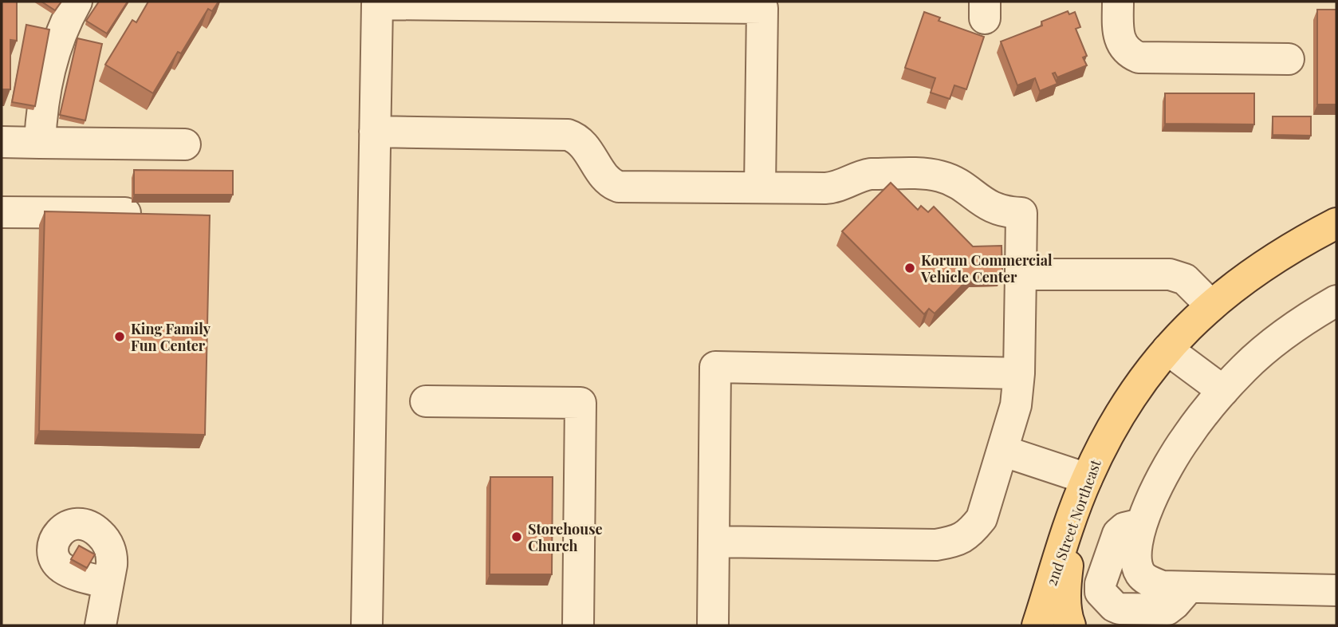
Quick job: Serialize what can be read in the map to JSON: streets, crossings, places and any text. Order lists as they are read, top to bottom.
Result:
{
  "streets": {
    "main road": ["2nd Street Northeast"]
  },
  "places": ["Korum Commercial Vehicle Center", "King Family Fun Center", "Storehouse Church"]
}
